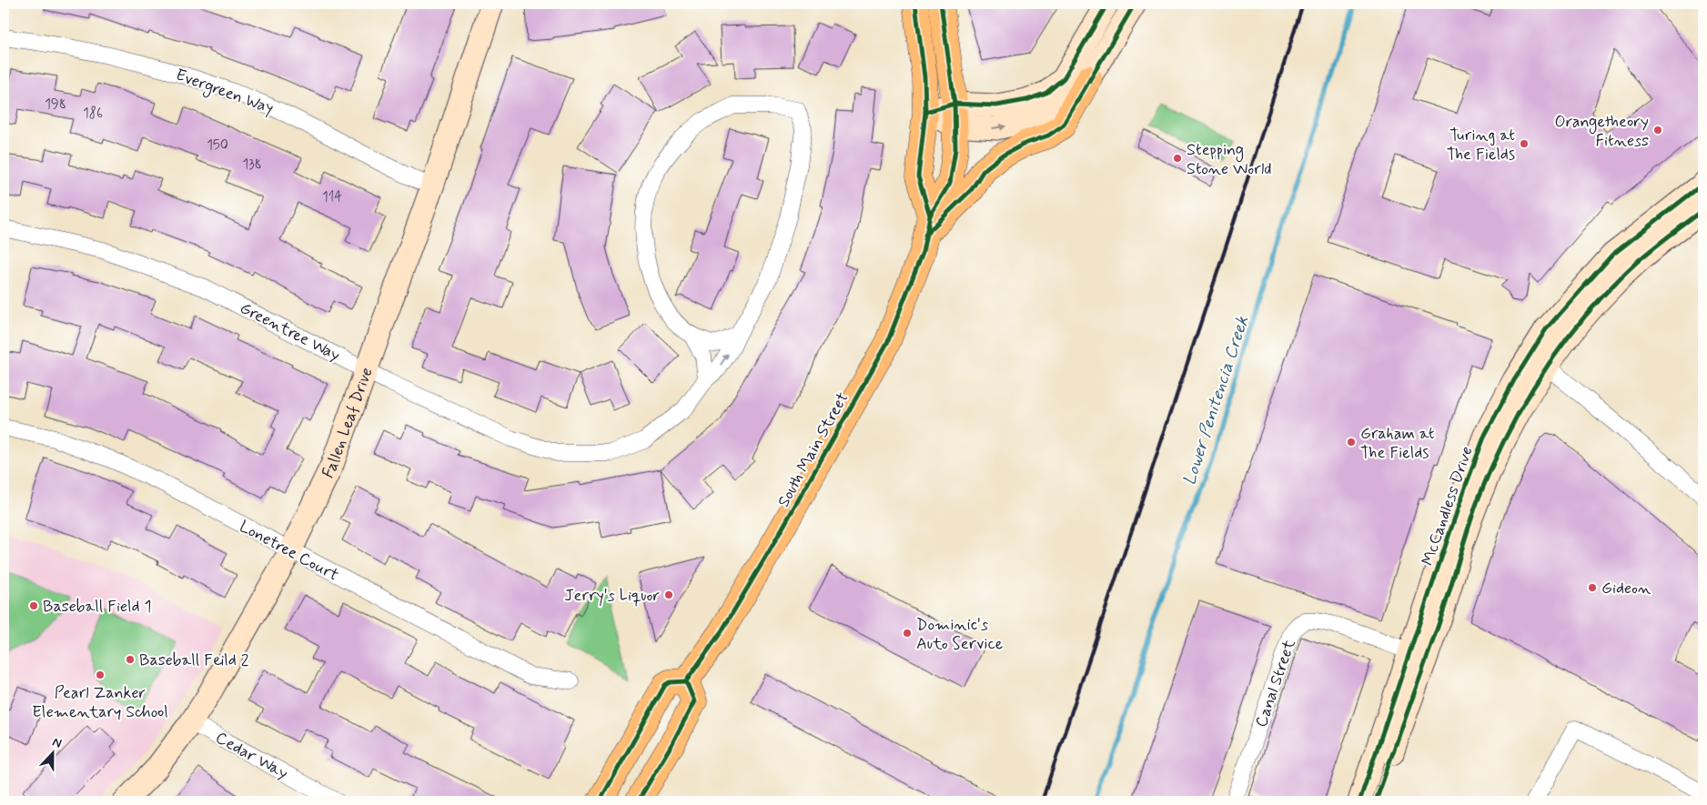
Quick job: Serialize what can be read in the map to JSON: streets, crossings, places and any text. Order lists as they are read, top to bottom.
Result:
{
  "streets": {
    "main road": ["Fallen Leaf Drive", "South Main Street", "McCandless Drive"],
    "street": [
      "Evergreen Way",
      "Greentree Way",
      "Lonetree Court",
      "Canal Street",
      "Cedar Way"
    ]
  },
  "crossings": [
    ["Evergreen Way", "Fallen Leaf Drive"],
    ["Greentree Way", "Fallen Leaf Drive"],
    ["Fallen Leaf Drive", "Lonetree Court"],
    ["Fallen Leaf Drive", "Cedar Way"],
    ["McCandless Drive", "Canal Street"]
  ],
  "water": ["Lower Penitencia Creek"],
  "places": [
    "Orangetheory Fitness",
    "Turing at The Fields",
    "Stepping Stone World",
    "Graham at The Fields",
    "Gideon",
    "Jerry's Liquor",
    "Baseball Field 1",
    "Dominic's Auto Service",
    "Baseball Feild 2",
    "Pearl Zanker Elementary School"
  ],
  "house_numbers": [
    "198",
    "186",
    "150",
    "138",
    "114"
  ],
  "north": "top"
}
